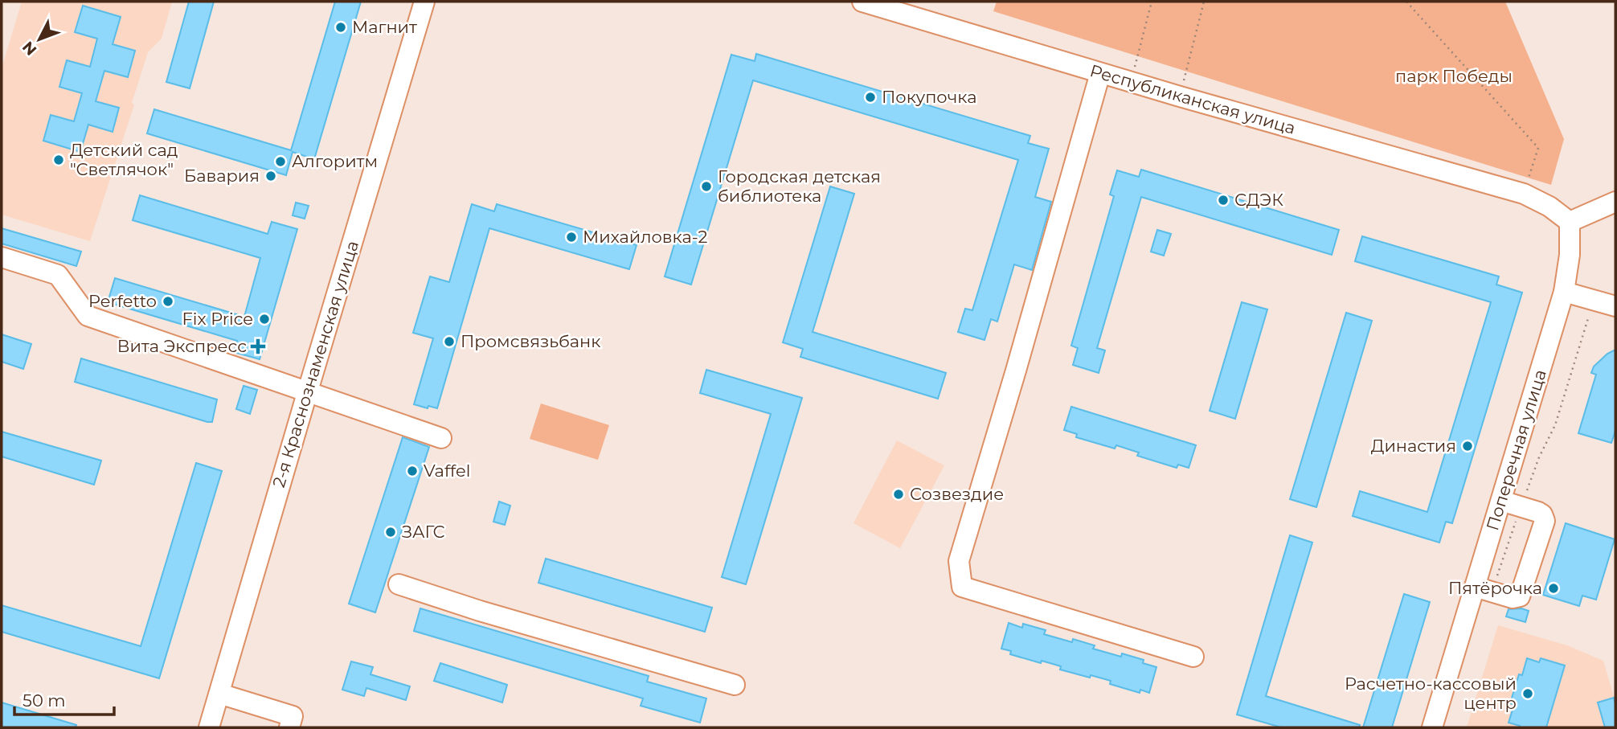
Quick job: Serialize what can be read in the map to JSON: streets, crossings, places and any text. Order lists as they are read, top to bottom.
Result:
{
  "streets": {
    "street": ["Республиканская улица", "2-я Краснознаменская улица", "Поперечная улица"]
  },
  "parks": ["парк Победы"],
  "places": {
    "other": [
      "Магнит",
      "Покупочка",
      "Детский сад \"Светлячок\"",
      "Алгоритм",
      "Бавария",
      "Городская детская библиотека",
      "СДЭК",
      "Михайловка-2",
      "Perfetto",
      "Fix Price",
      "Промсвязьбанк",
      "Династия",
      "Vaffel",
      "Созвездие",
      "ЗАГС",
      "Пятёрочка",
      "Расчетно-кассовый центр"
    ],
    "health": ["Вита Экспресс"]
  },
  "scale_bar": "50 m",
  "north": "bottom left"
}
